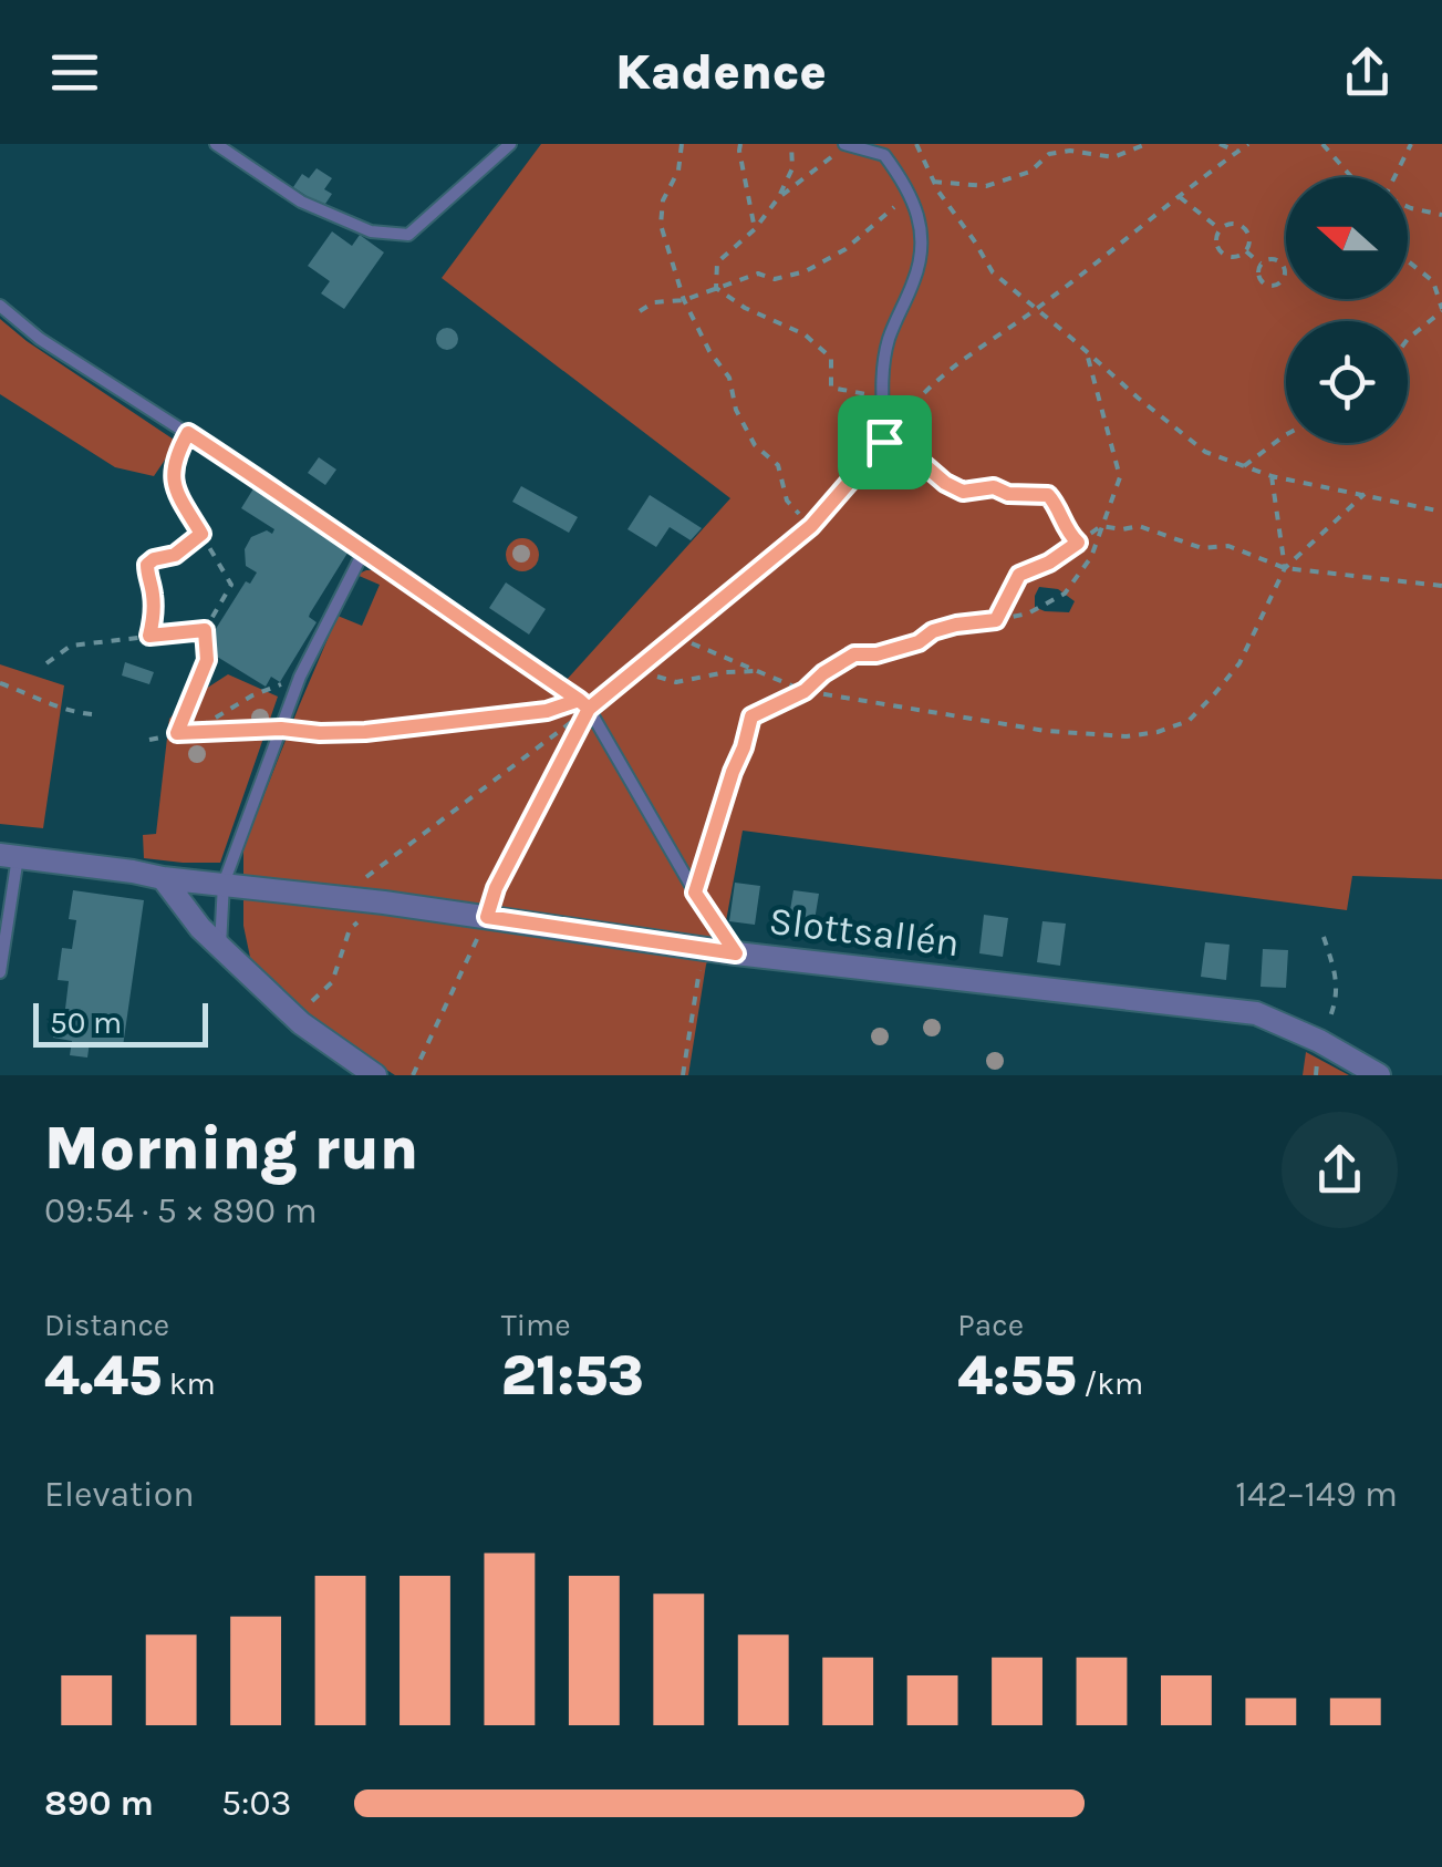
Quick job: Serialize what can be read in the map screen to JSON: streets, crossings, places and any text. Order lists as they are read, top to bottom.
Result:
{
  "streets": {
    "street": ["Slottsallén"]
  },
  "scale_bar": "50 m",
  "north": "left",
  "page": {
    "header": "Kadence",
    "scale": "50 m",
    "heading": ["Morning run", "09:54 · 5 × 890 m"],
    "stats": [
      ["Distance", "4.45 km"],
      ["Time", "21:53"],
      ["Pace", "4:55 /km"]
    ],
    "chart": ["Elevation", "142–149 m"],
    "list": [
      {
        "name": "890 m",
        "note": "5:03"
      }
    ]
  }
}
